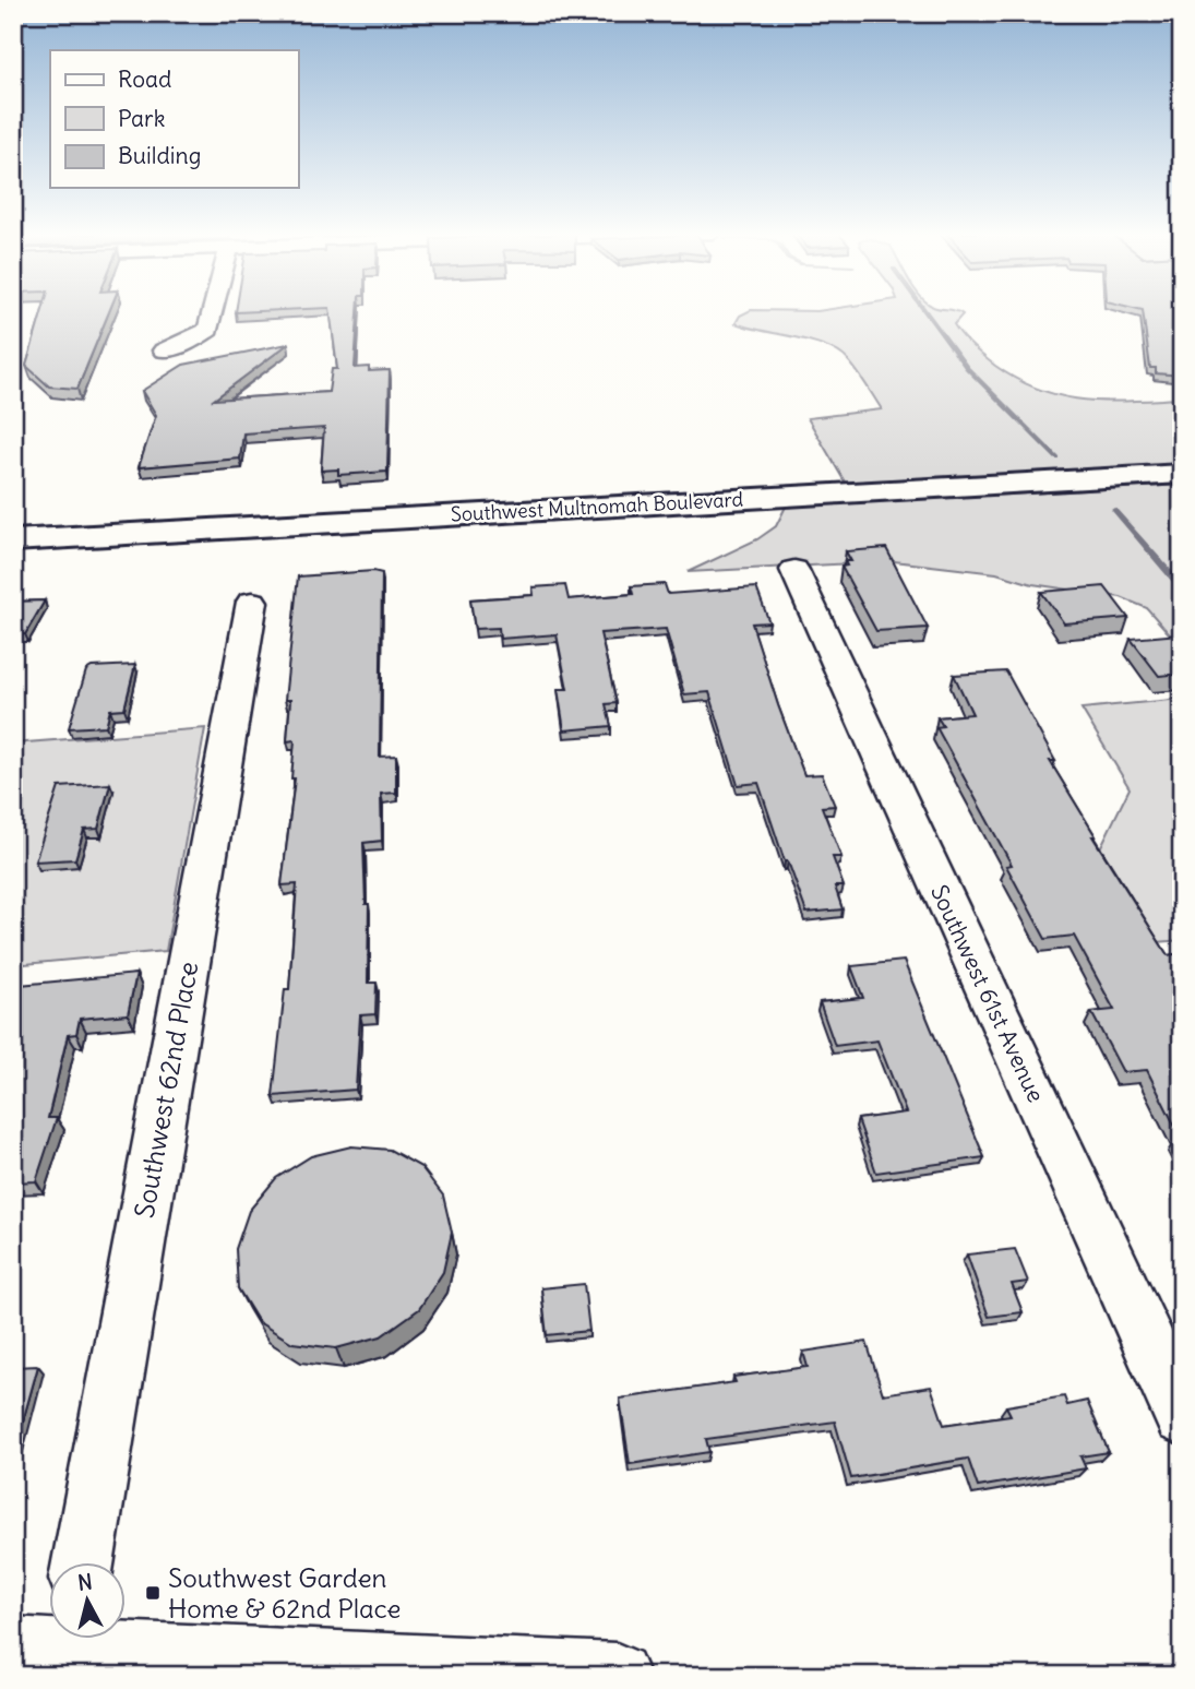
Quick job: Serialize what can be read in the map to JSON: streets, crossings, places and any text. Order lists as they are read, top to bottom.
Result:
{
  "streets": {
    "main road": ["Southwest Multnomah Boulevard"],
    "street": ["Southwest 61st Avenue", "Southwest 62nd Place"]
  },
  "places": {
    "transit": ["Southwest Garden Home & 62nd Place"]
  },
  "legend": ["Road", "Park", "Building"],
  "north": "top"
}
